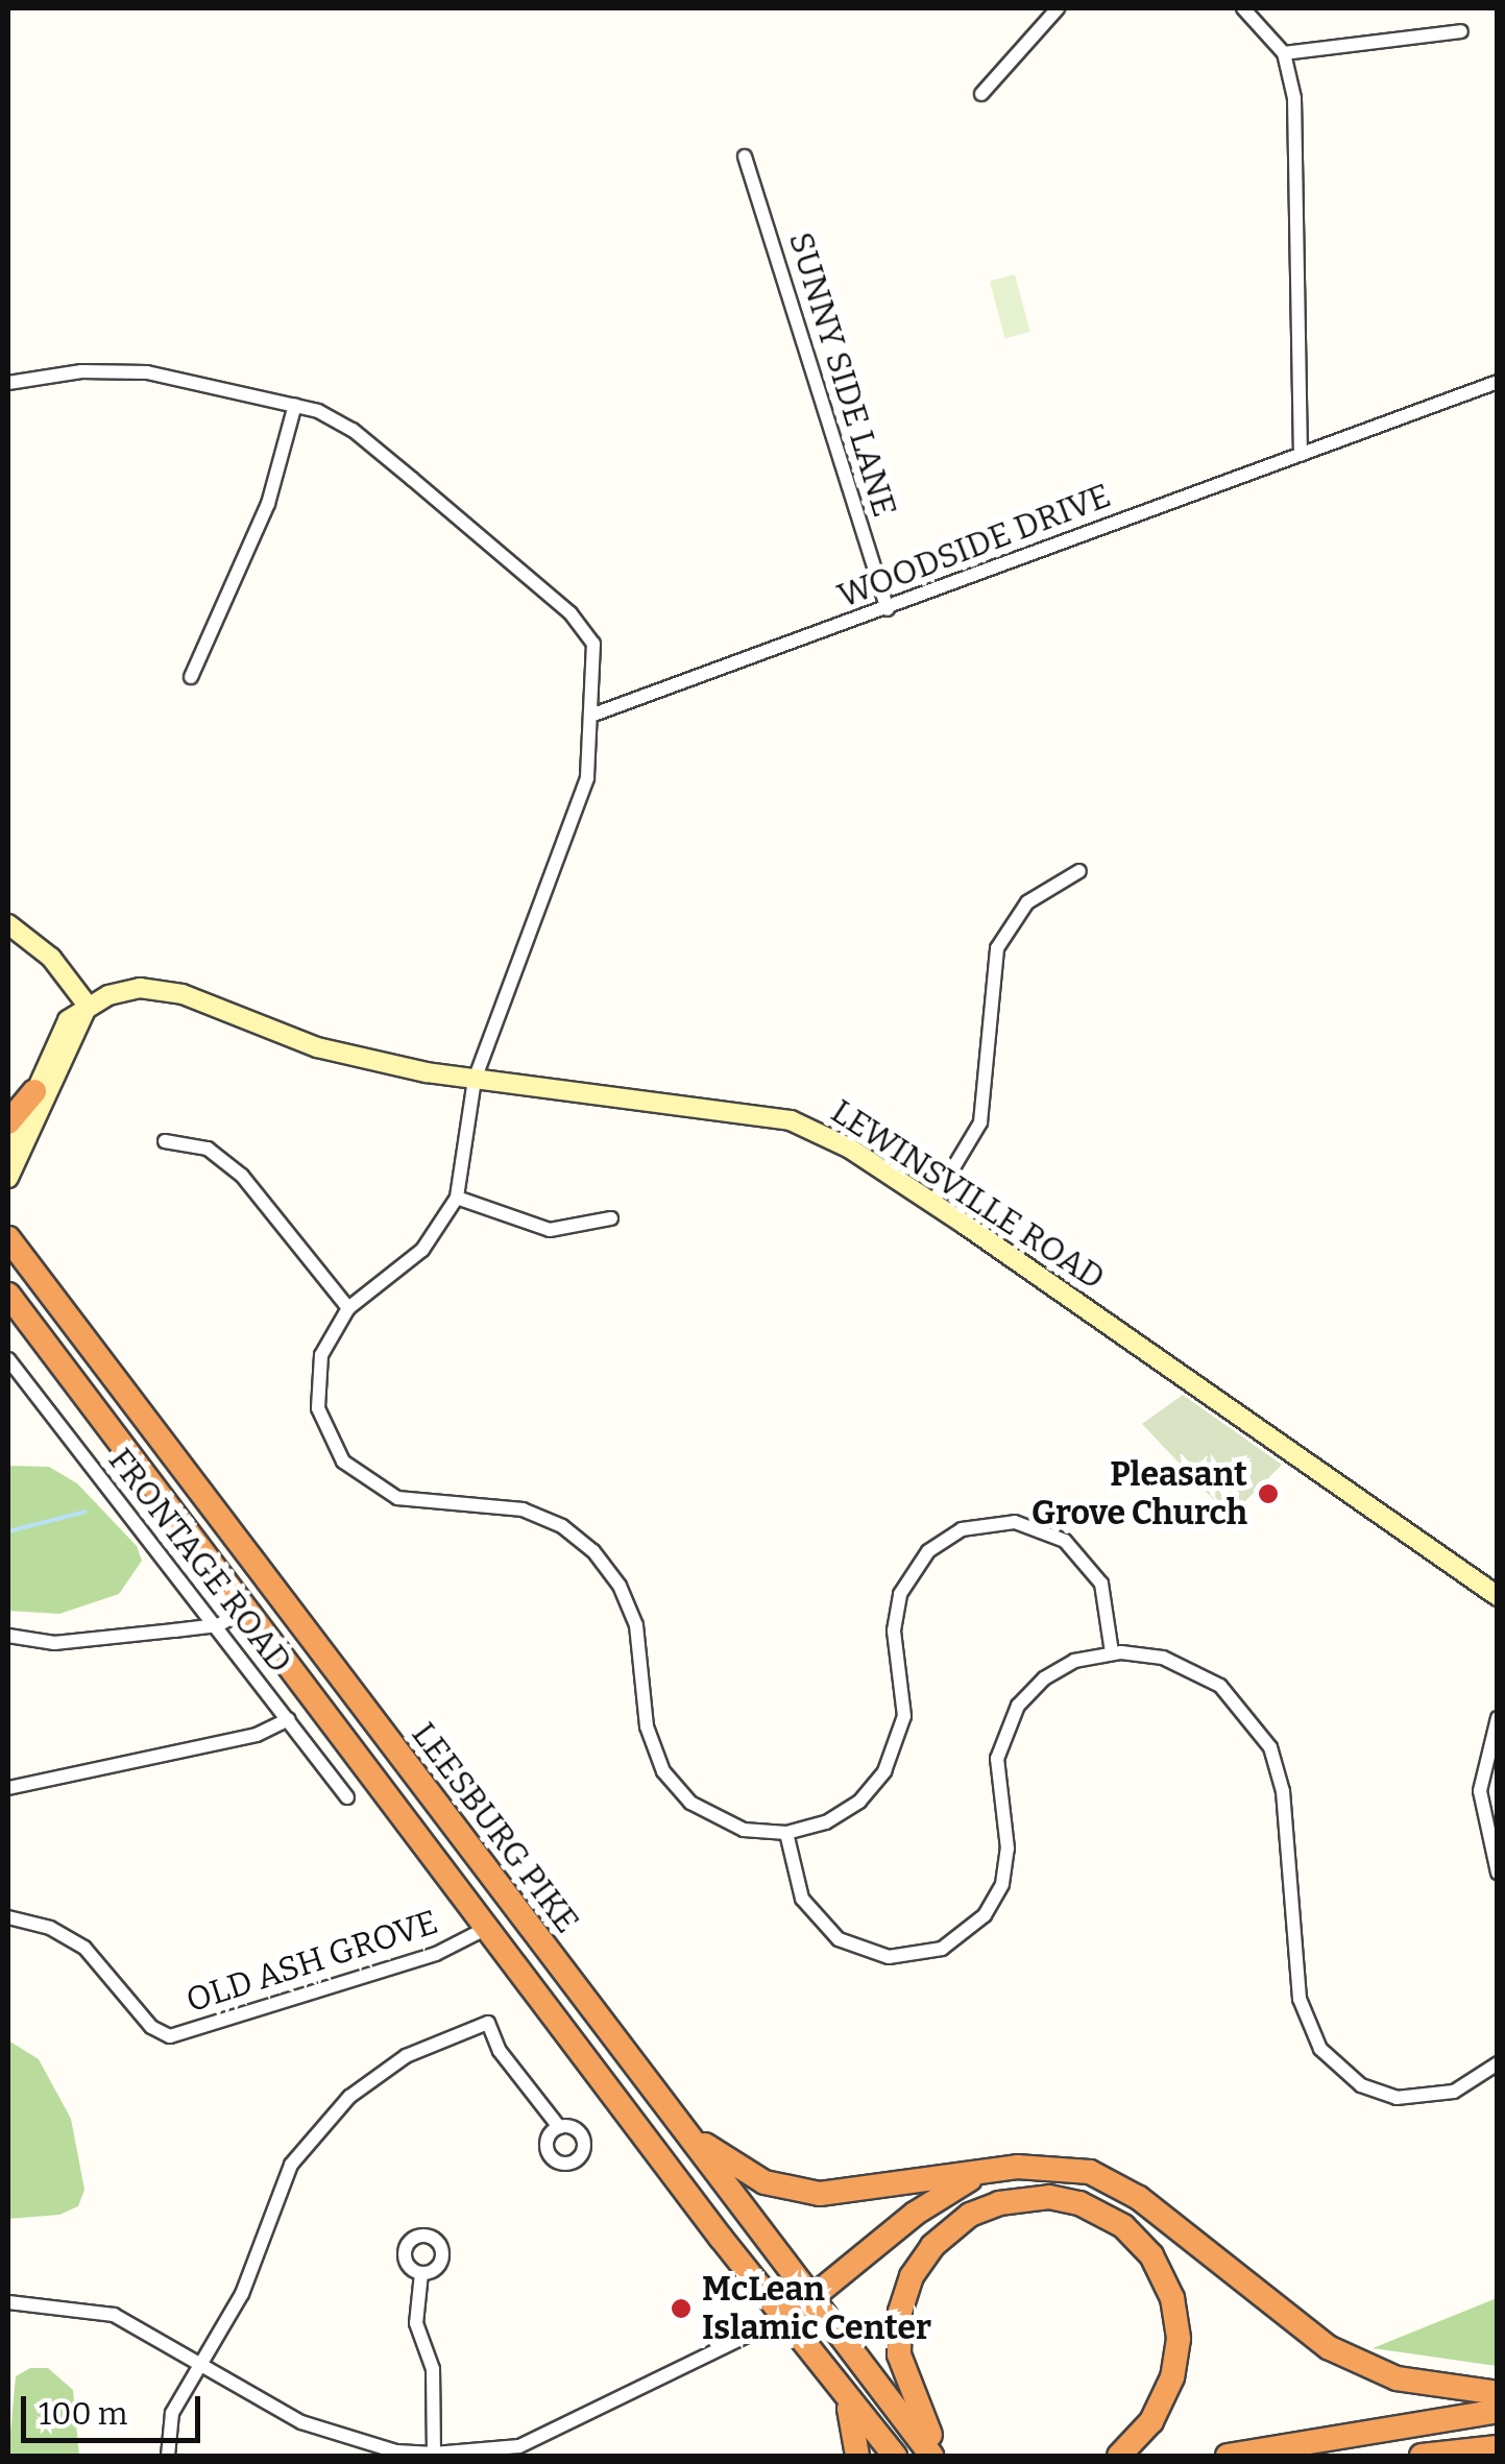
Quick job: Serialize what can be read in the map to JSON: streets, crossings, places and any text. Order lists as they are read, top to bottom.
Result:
{
  "streets": {
    "highway": ["LEESBURG PIKE"],
    "main road": ["LEWINSVILLE ROAD"],
    "street": [
      "SUNNY SIDE LANE",
      "WOODSIDE DRIVE",
      "FRONTAGE ROAD",
      "OLD ASH GROVE"
    ]
  },
  "crossings": [
    ["SUNNY SIDE LANE", "WOODSIDE DRIVE"],
    ["LEESBURG PIKE", "OLD ASH GROVE"]
  ],
  "places": ["Pleasant Grove Church", "McLean Islamic Center"],
  "scale_bar": "100 m"
}
